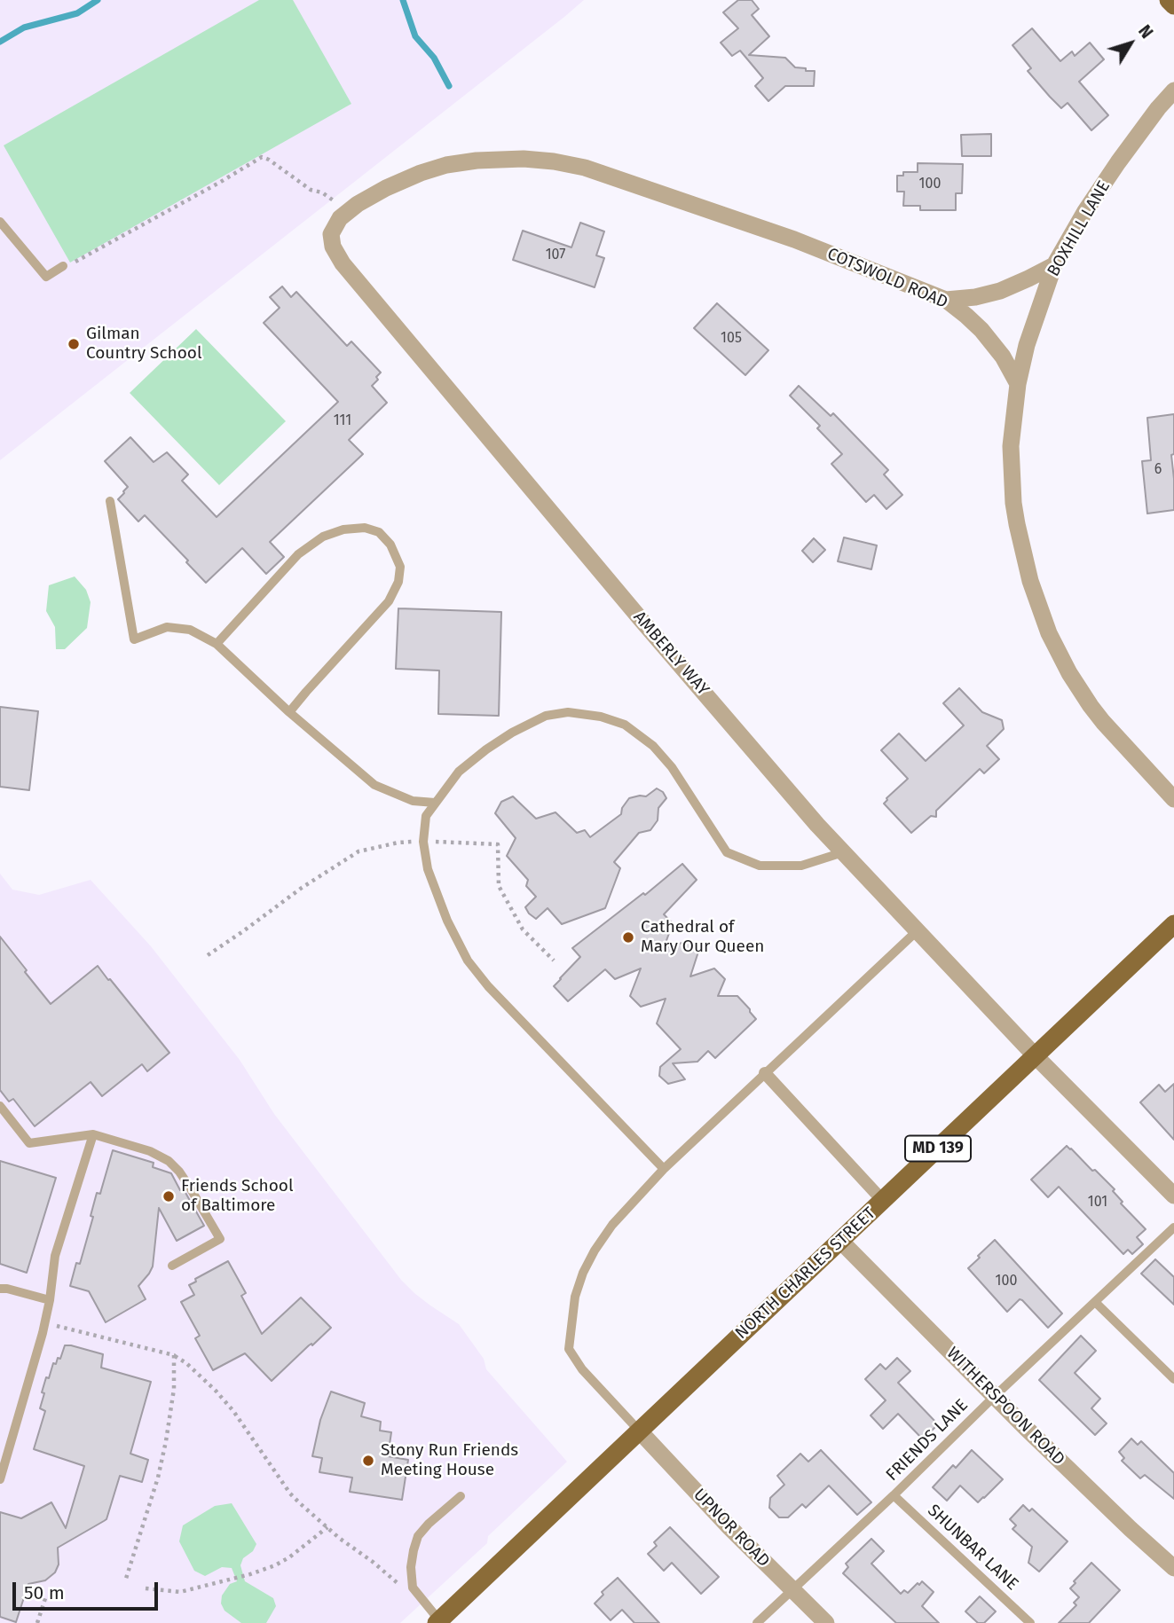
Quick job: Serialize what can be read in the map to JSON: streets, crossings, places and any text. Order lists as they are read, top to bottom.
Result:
{
  "streets": {
    "main road": ["MD 139", "NORTH CHARLES STREET"],
    "street": [
      "BOXHILL LANE",
      "COTSWOLD ROAD",
      "AMBERLY WAY",
      "WITHERSPOON ROAD",
      "UPNOR ROAD"
    ],
    "lane": ["FRIENDS LANE", "SHUNBAR LANE"]
  },
  "crossings": [
    ["BOXHILL LANE", "COTSWOLD ROAD"],
    ["COTSWOLD ROAD", "AMBERLY WAY"],
    ["AMBERLY WAY", "NORTH CHARLES STREET"],
    ["NORTH CHARLES STREET", "WITHERSPOON ROAD"],
    ["NORTH CHARLES STREET", "UPNOR ROAD"],
    ["WITHERSPOON ROAD", "FRIENDS LANE"],
    ["FRIENDS LANE", "UPNOR ROAD"],
    ["FRIENDS LANE", "SHUNBAR LANE"]
  ],
  "places": [
    "Gilman Country School",
    "Cathedral of Mary Our Queen",
    "Friends School of Baltimore",
    "Stony Run Friends Meeting House"
  ],
  "house_numbers": [
    "100",
    "107",
    "105",
    "111",
    "6",
    "101",
    "100"
  ],
  "scale_bar": "50 m",
  "north": "top right"
}
